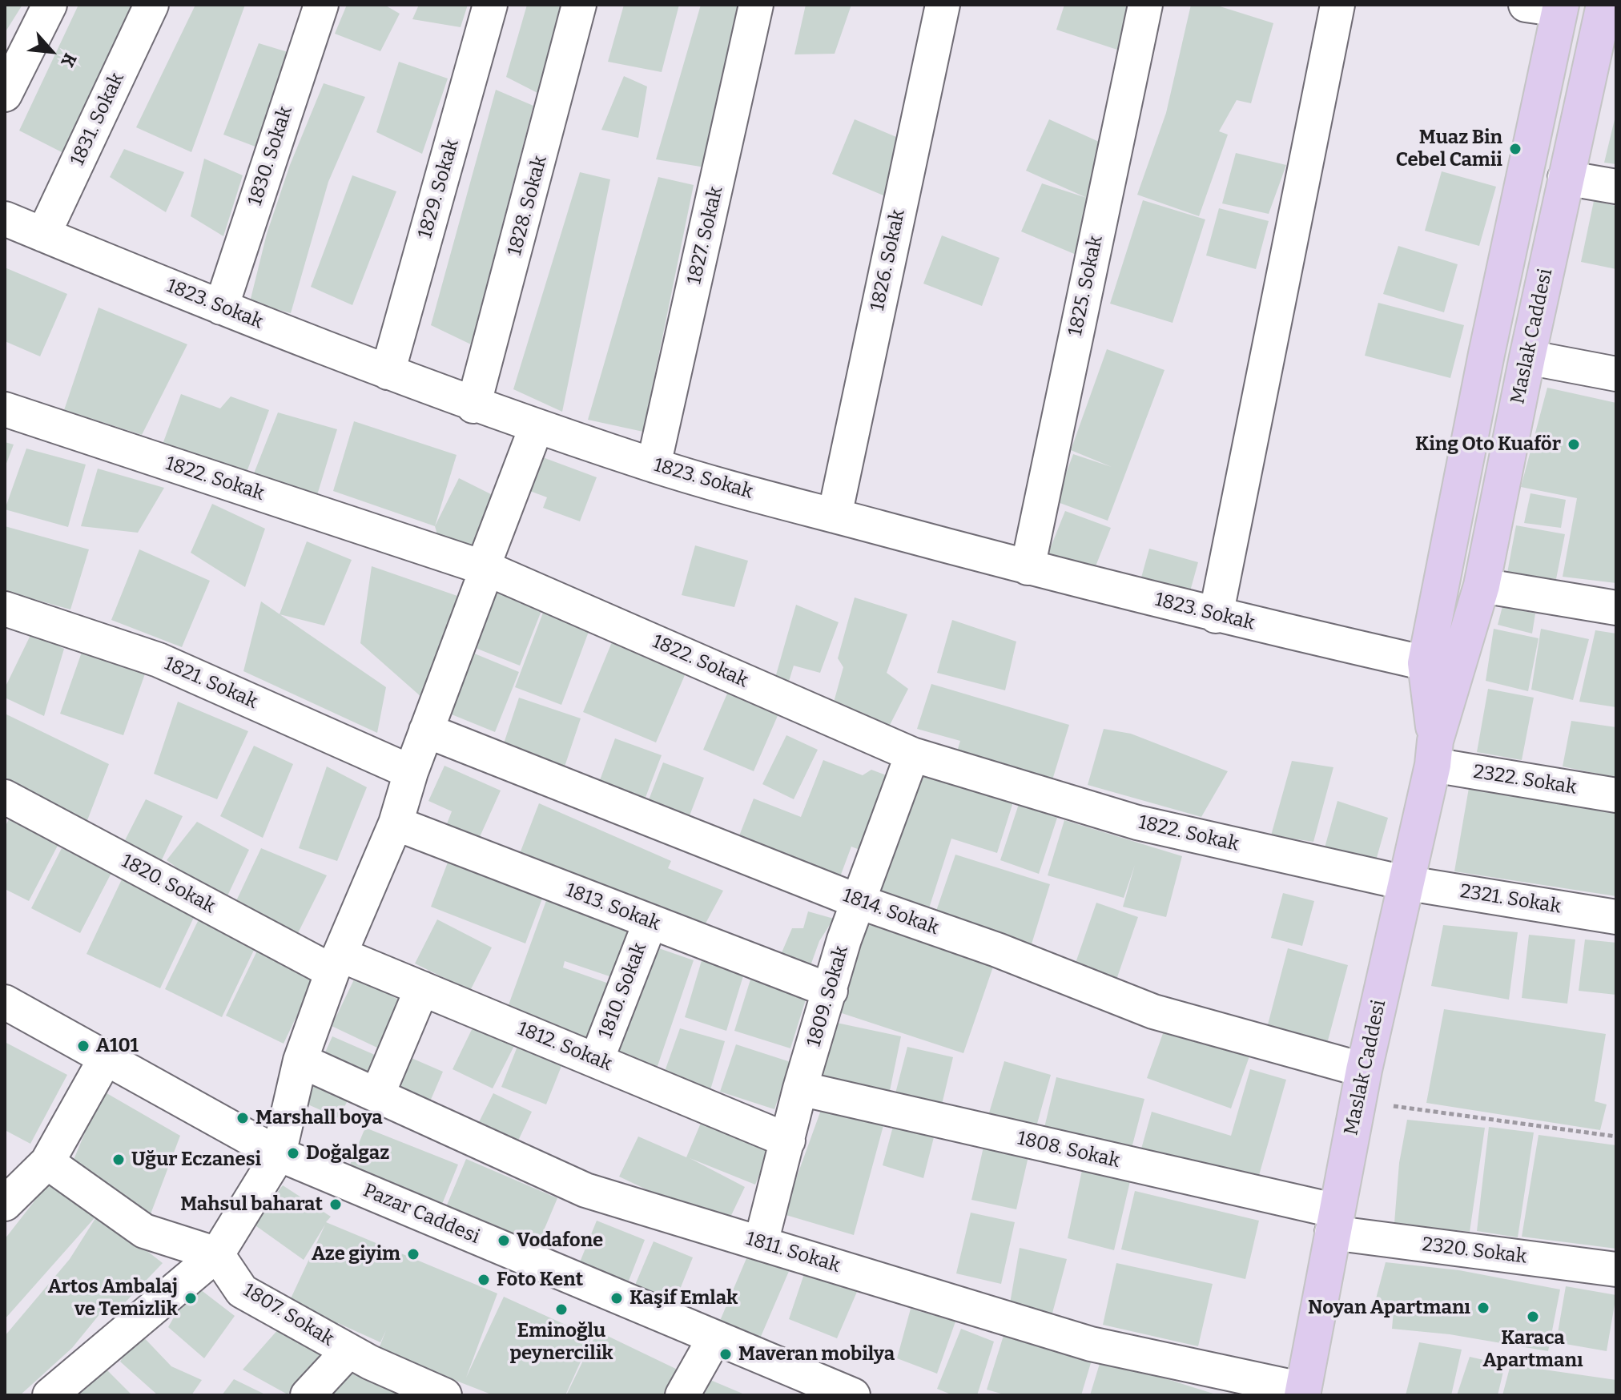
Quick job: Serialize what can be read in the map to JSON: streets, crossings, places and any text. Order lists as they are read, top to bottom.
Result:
{
  "streets": {
    "main road": ["Maslak Caddesi"],
    "street": [
      "1831. Sokak",
      "1830. Sokak",
      "1829. Sokak",
      "1828. Sokak",
      "1827. Sokak",
      "1826. Sokak",
      "1825. Sokak",
      "1823. Sokak",
      "1822. Sokak",
      "1821. Sokak",
      "2322. Sokak",
      "1820. Sokak",
      "2321. Sokak",
      "1813. Sokak",
      "1814. Sokak",
      "1810. Sokak",
      "1809. Sokak",
      "1812. Sokak",
      "1808. Sokak",
      "Pazar Caddesi",
      "2320. Sokak",
      "1811. Sokak",
      "1807. Sokak"
    ]
  },
  "crossings": [
    ["1831. Sokak", "1823. Sokak"],
    ["1830. Sokak", "1823. Sokak"],
    ["1829. Sokak", "1823. Sokak"],
    ["1828. Sokak", "1823. Sokak"],
    ["1827. Sokak", "1823. Sokak"],
    ["1826. Sokak", "1823. Sokak"],
    ["1825. Sokak", "1823. Sokak"],
    ["1823. Sokak", "Maslak Caddesi"],
    ["Maslak Caddesi", "1822. Sokak"],
    ["Maslak Caddesi", "2322. Sokak"],
    ["Maslak Caddesi", "2321. Sokak"],
    ["Maslak Caddesi", "1814. Sokak"],
    ["Maslak Caddesi", "1808. Sokak"],
    ["Maslak Caddesi", "2320. Sokak"],
    ["Maslak Caddesi", "1811. Sokak"],
    ["1822. Sokak", "2321. Sokak"],
    ["1822. Sokak", "1809. Sokak"],
    ["1820. Sokak", "1812. Sokak"],
    ["1813. Sokak", "1810. Sokak"],
    ["1813. Sokak", "1809. Sokak"],
    ["1814. Sokak", "1809. Sokak"],
    ["1810. Sokak", "1812. Sokak"],
    ["1809. Sokak", "1812. Sokak"],
    ["1809. Sokak", "1808. Sokak"],
    ["1809. Sokak", "1811. Sokak"],
    ["1808. Sokak", "2320. Sokak"]
  ],
  "places": [
    "Muaz Bin Cebel Camii",
    "King Oto Kuaför",
    "A101",
    "Marshall boya",
    "Doğalgaz",
    "Uğur Eczanesi",
    "Mahsul baharat",
    "Vodafone",
    "Aze giyim",
    "Foto Kent",
    "Artos Ambalaj ve Temizlik",
    "Kaşif Emlak",
    "Noyan Apartmanı",
    "Eminoğlu peynercilik",
    "Karaca Apartmanı",
    "Maveran mobilya"
  ],
  "north": "bottom right"
}
